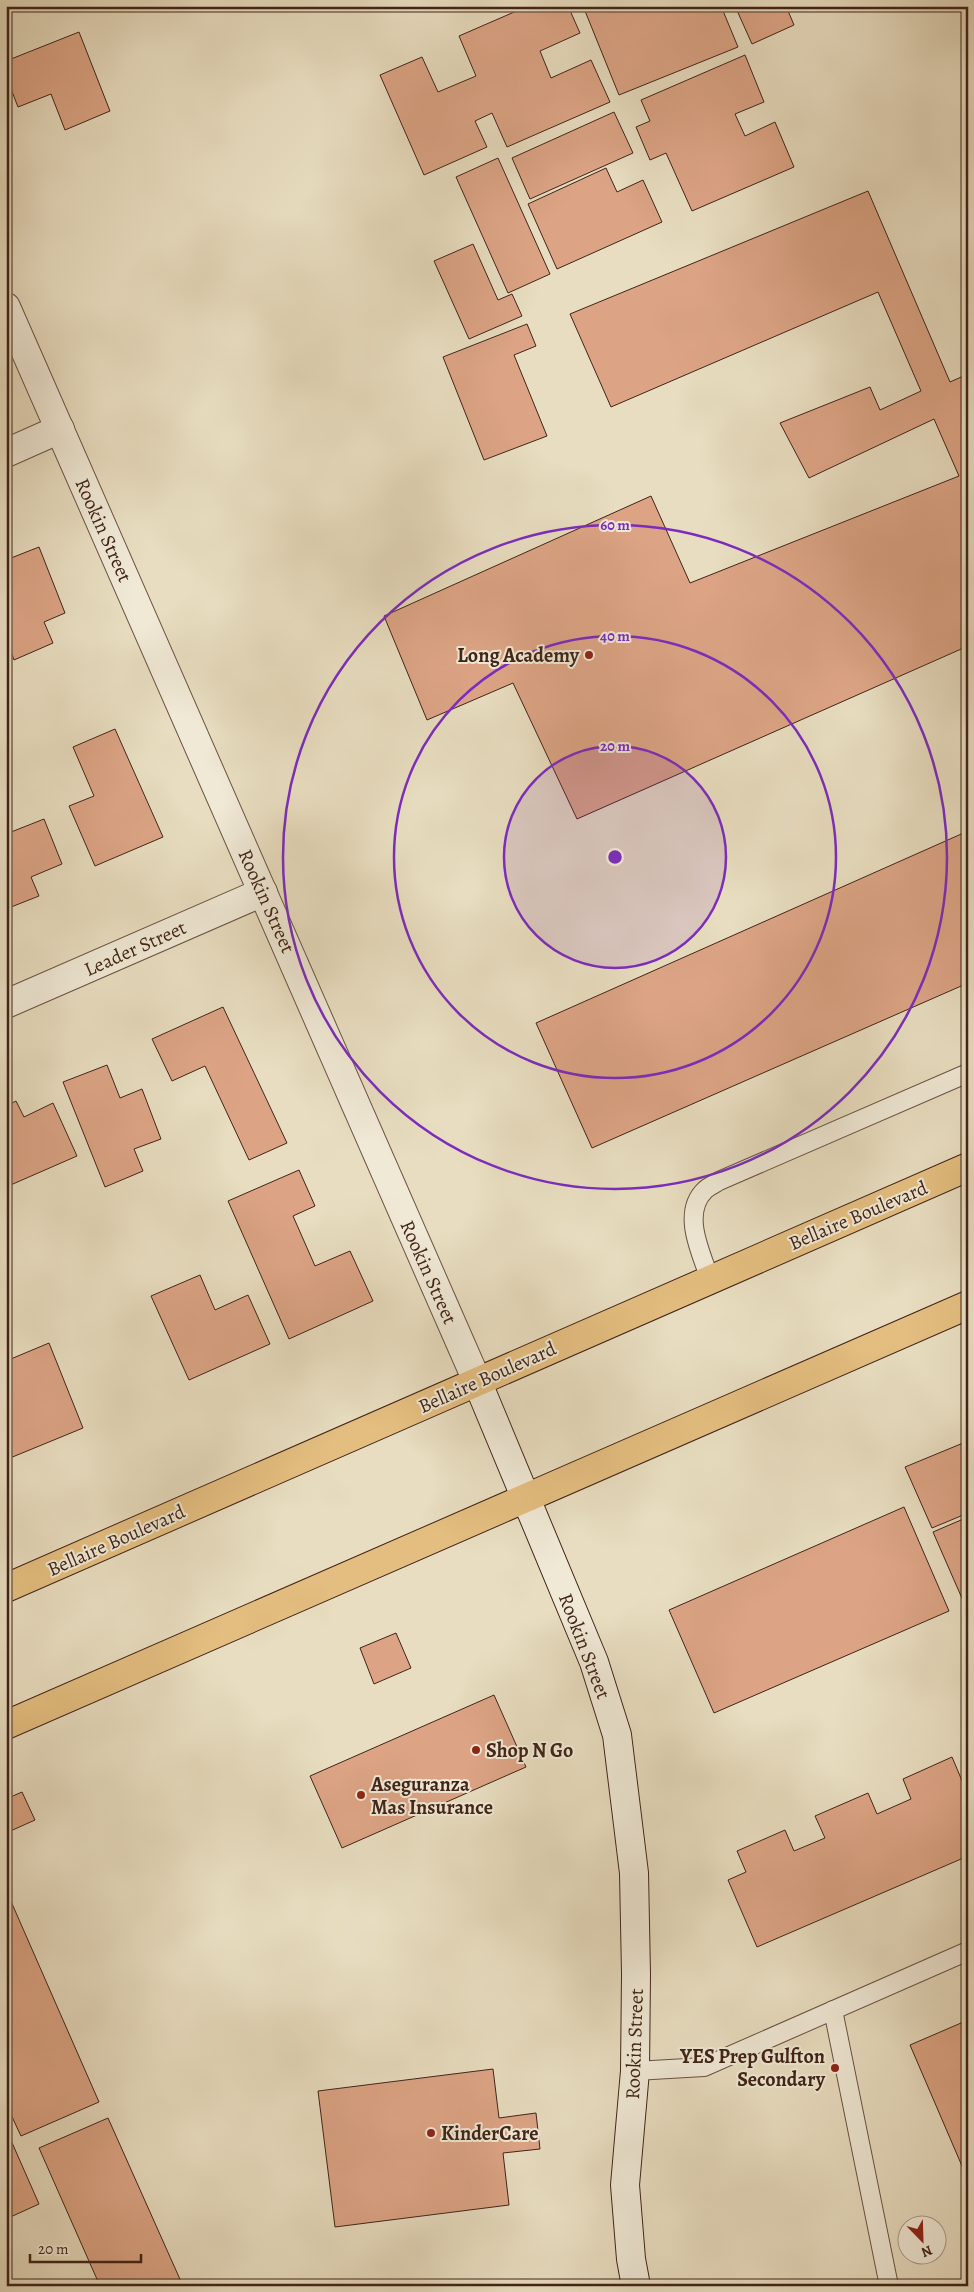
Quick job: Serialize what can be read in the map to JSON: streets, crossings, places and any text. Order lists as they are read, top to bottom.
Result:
{
  "streets": {
    "main road": ["Bellaire Boulevard"],
    "street": ["Rookin Street", "Leader Street"]
  },
  "crossings": [
    ["Rookin Street", "Leader Street"],
    ["Rookin Street", "Bellaire Boulevard"]
  ],
  "places": [
    "Long Academy",
    "Shop N Go",
    "Aseguranza Mas Insurance",
    "YES Prep Gulfton Secondary",
    "KinderCare"
  ],
  "scale_bar": "20 m",
  "north": "bottom right",
  "rings": ["60 m", "40 m", "20 m"]
}
